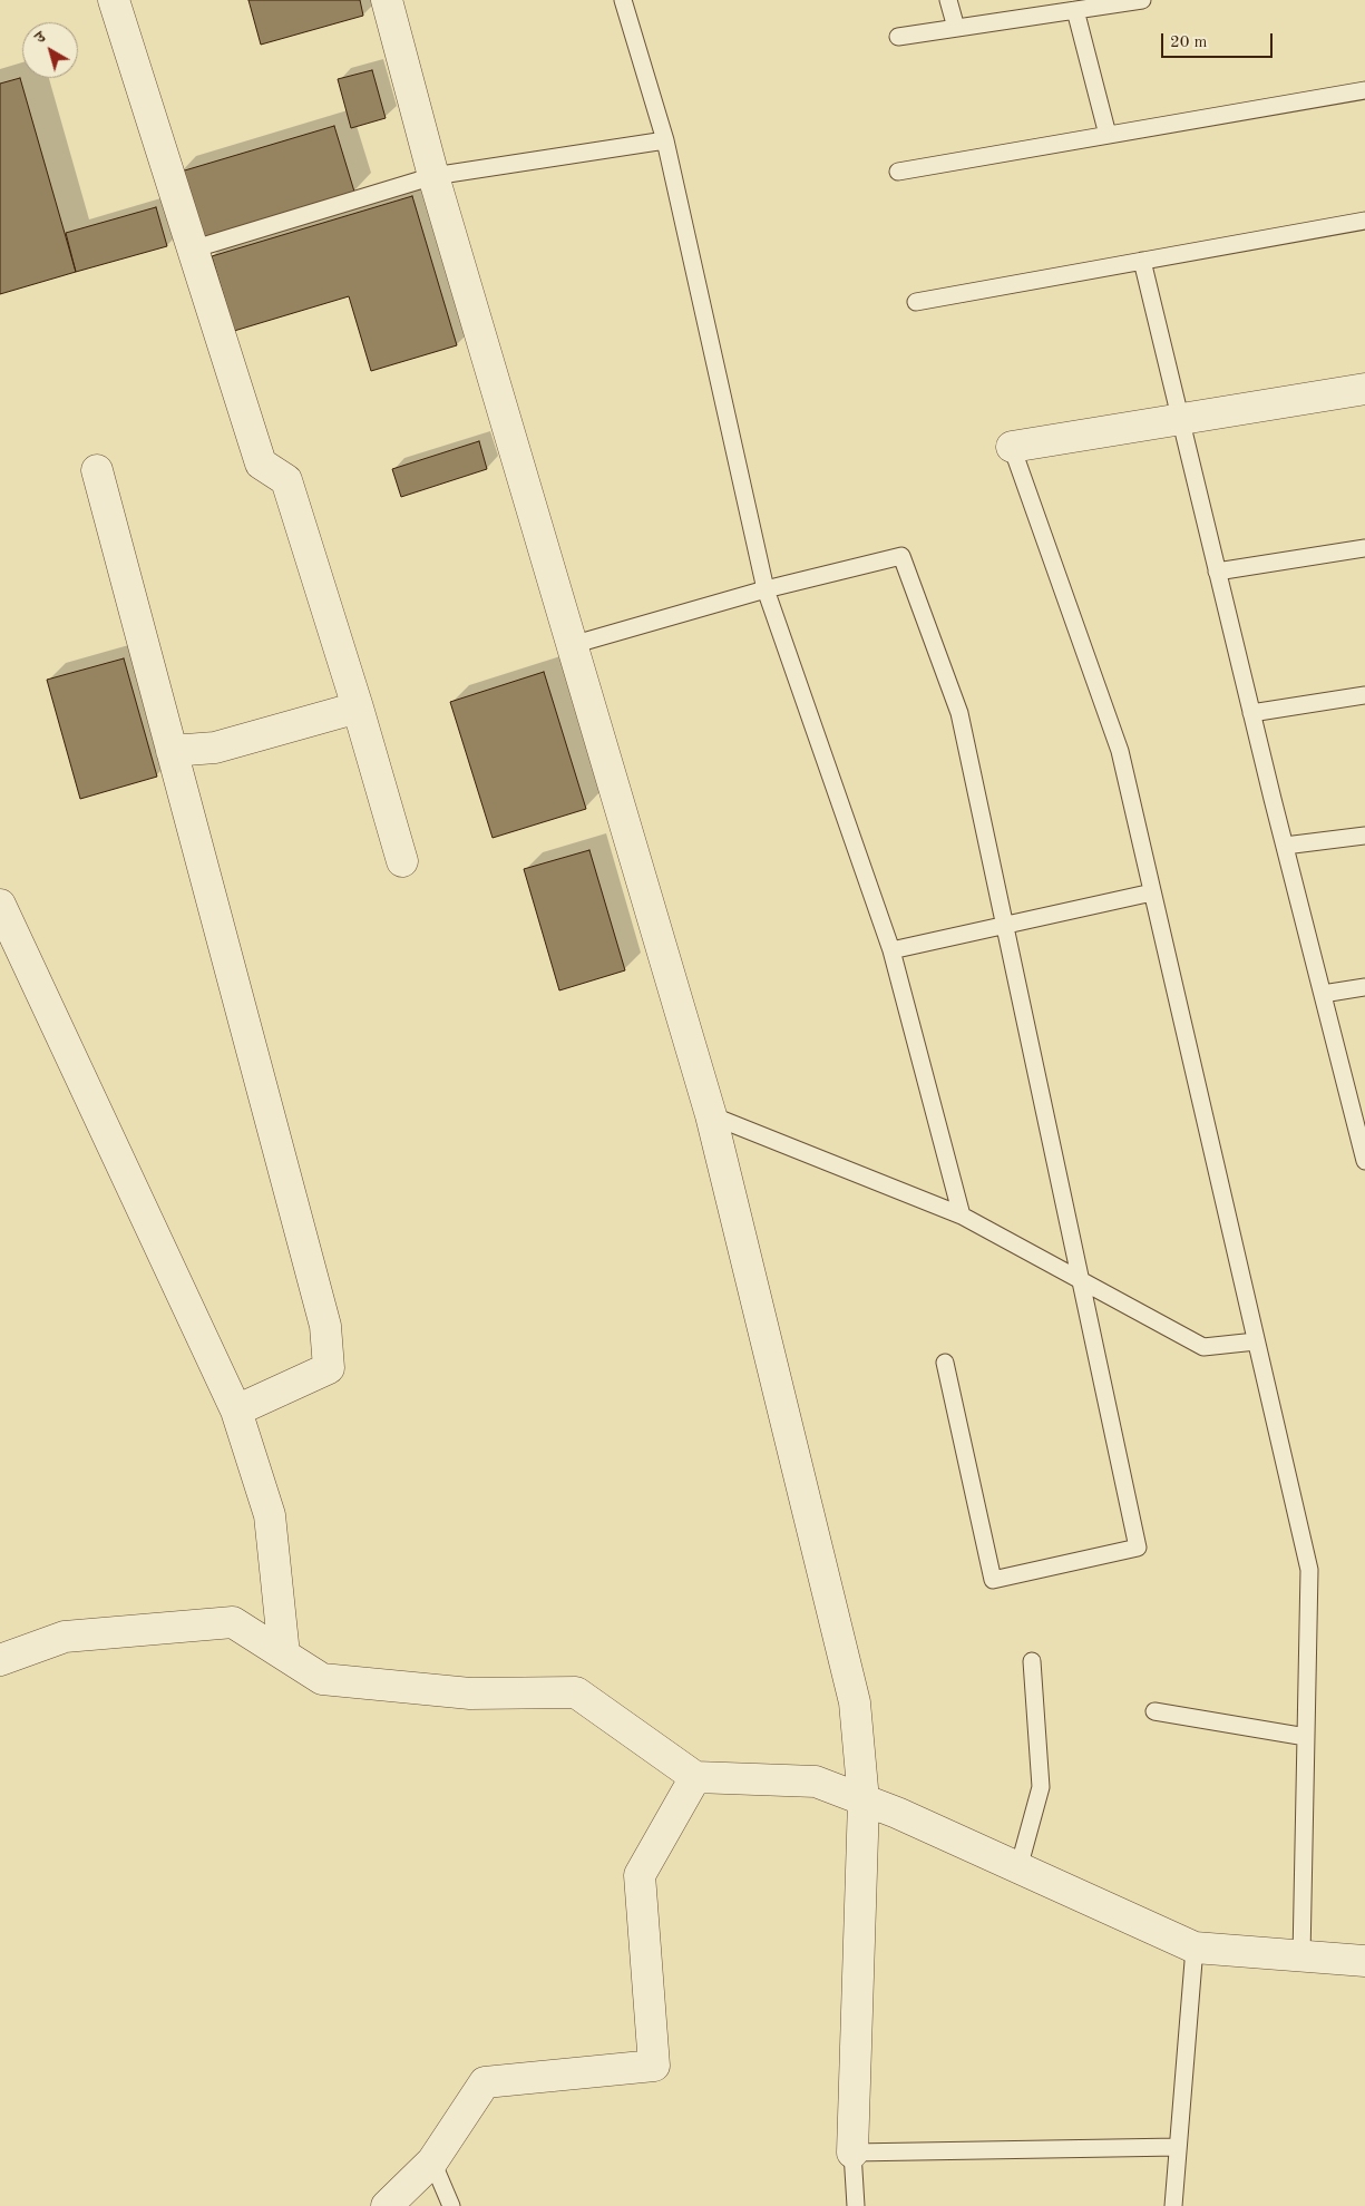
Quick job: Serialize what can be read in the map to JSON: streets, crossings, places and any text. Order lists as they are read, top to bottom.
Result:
{
  "scale_bar": "20 m",
  "north": "top left"
}
